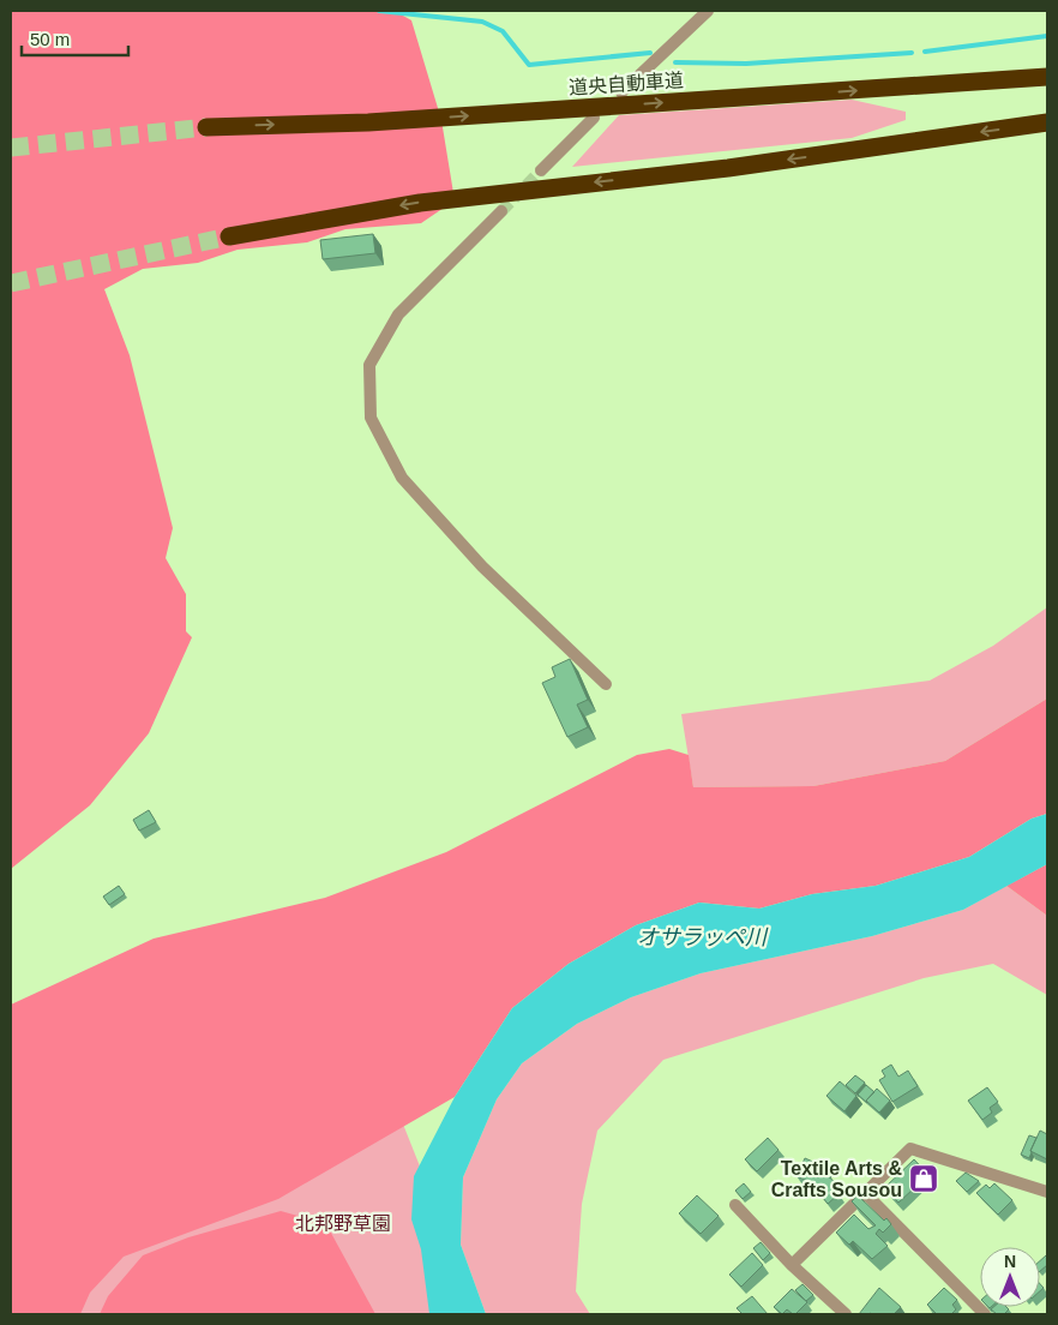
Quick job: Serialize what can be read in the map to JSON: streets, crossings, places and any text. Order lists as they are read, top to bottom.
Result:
{
  "streets": {
    "highway": ["道央自動車道"]
  },
  "water": ["オサラッペ川"],
  "parks": ["北邦野草園"],
  "places": {
    "shop": ["Textile Arts & Crafts Sousou"]
  },
  "scale_bar": "50 m",
  "north": "top"
}
